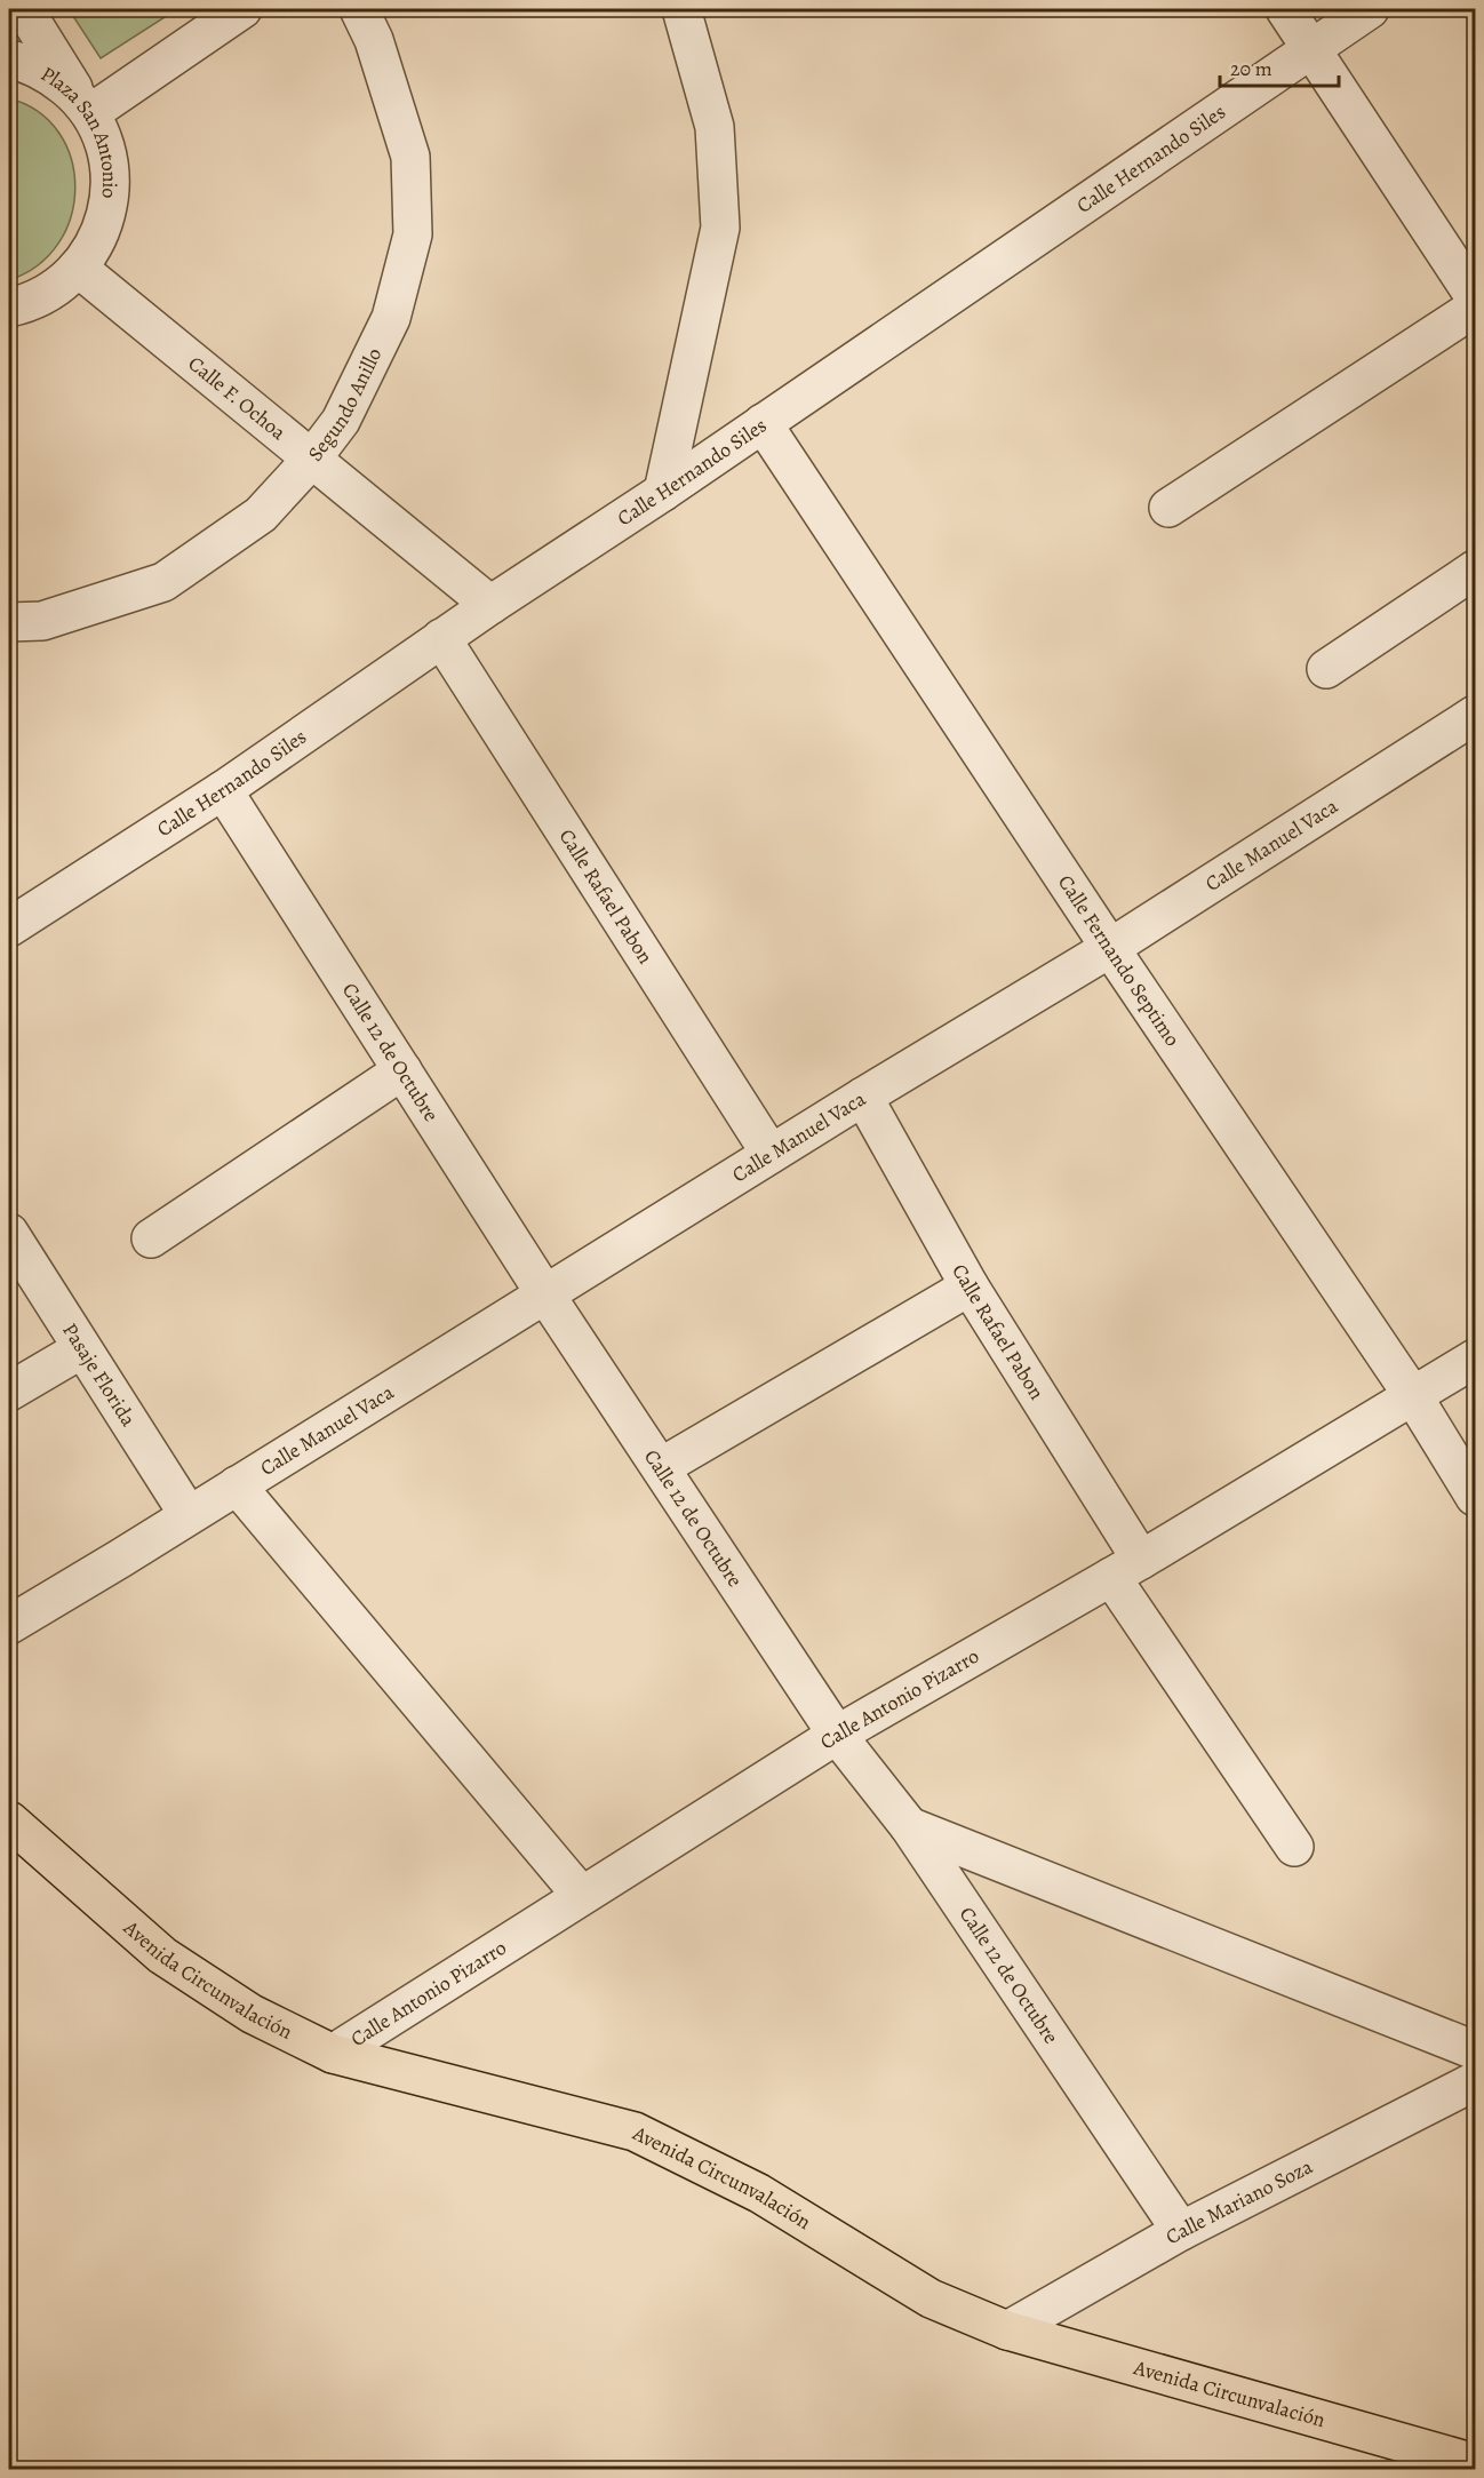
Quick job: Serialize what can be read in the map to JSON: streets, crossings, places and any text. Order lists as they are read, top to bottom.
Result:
{
  "streets": {
    "highway": ["Avenida Circunvalación"],
    "street": [
      "Plaza San Antonio",
      "Calle Hernando Siles",
      "Calle F. Ochoa",
      "Segundo Anillo",
      "Calle Manuel Vaca",
      "Calle Rafael Pabon",
      "Calle Fernando Septimo",
      "Calle 12 de Octubre",
      "Pasaje Florida",
      "Calle Antonio Pizarro",
      "Calle Mariano Soza"
    ]
  },
  "crossings": [
    ["Plaza San Antonio", "Calle F. Ochoa"],
    ["Calle Hernando Siles", "Calle F. Ochoa"],
    ["Calle Hernando Siles", "Calle Rafael Pabon"],
    ["Calle Hernando Siles", "Calle Fernando Septimo"],
    ["Calle Hernando Siles", "Calle 12 de Octubre"],
    ["Calle F. Ochoa", "Segundo Anillo"],
    ["Calle Manuel Vaca", "Calle Rafael Pabon"],
    ["Calle Manuel Vaca", "Calle Fernando Septimo"],
    ["Calle Manuel Vaca", "Calle 12 de Octubre"],
    ["Calle Manuel Vaca", "Pasaje Florida"],
    ["Calle Rafael Pabon", "Calle Antonio Pizarro"],
    ["Calle Fernando Septimo", "Calle Antonio Pizarro"],
    ["Calle 12 de Octubre", "Calle Antonio Pizarro"],
    ["Calle 12 de Octubre", "Calle Mariano Soza"],
    ["Calle Antonio Pizarro", "Avenida Circunvalación"],
    ["Avenida Circunvalación", "Calle Mariano Soza"]
  ],
  "scale_bar": "20 m"
}
